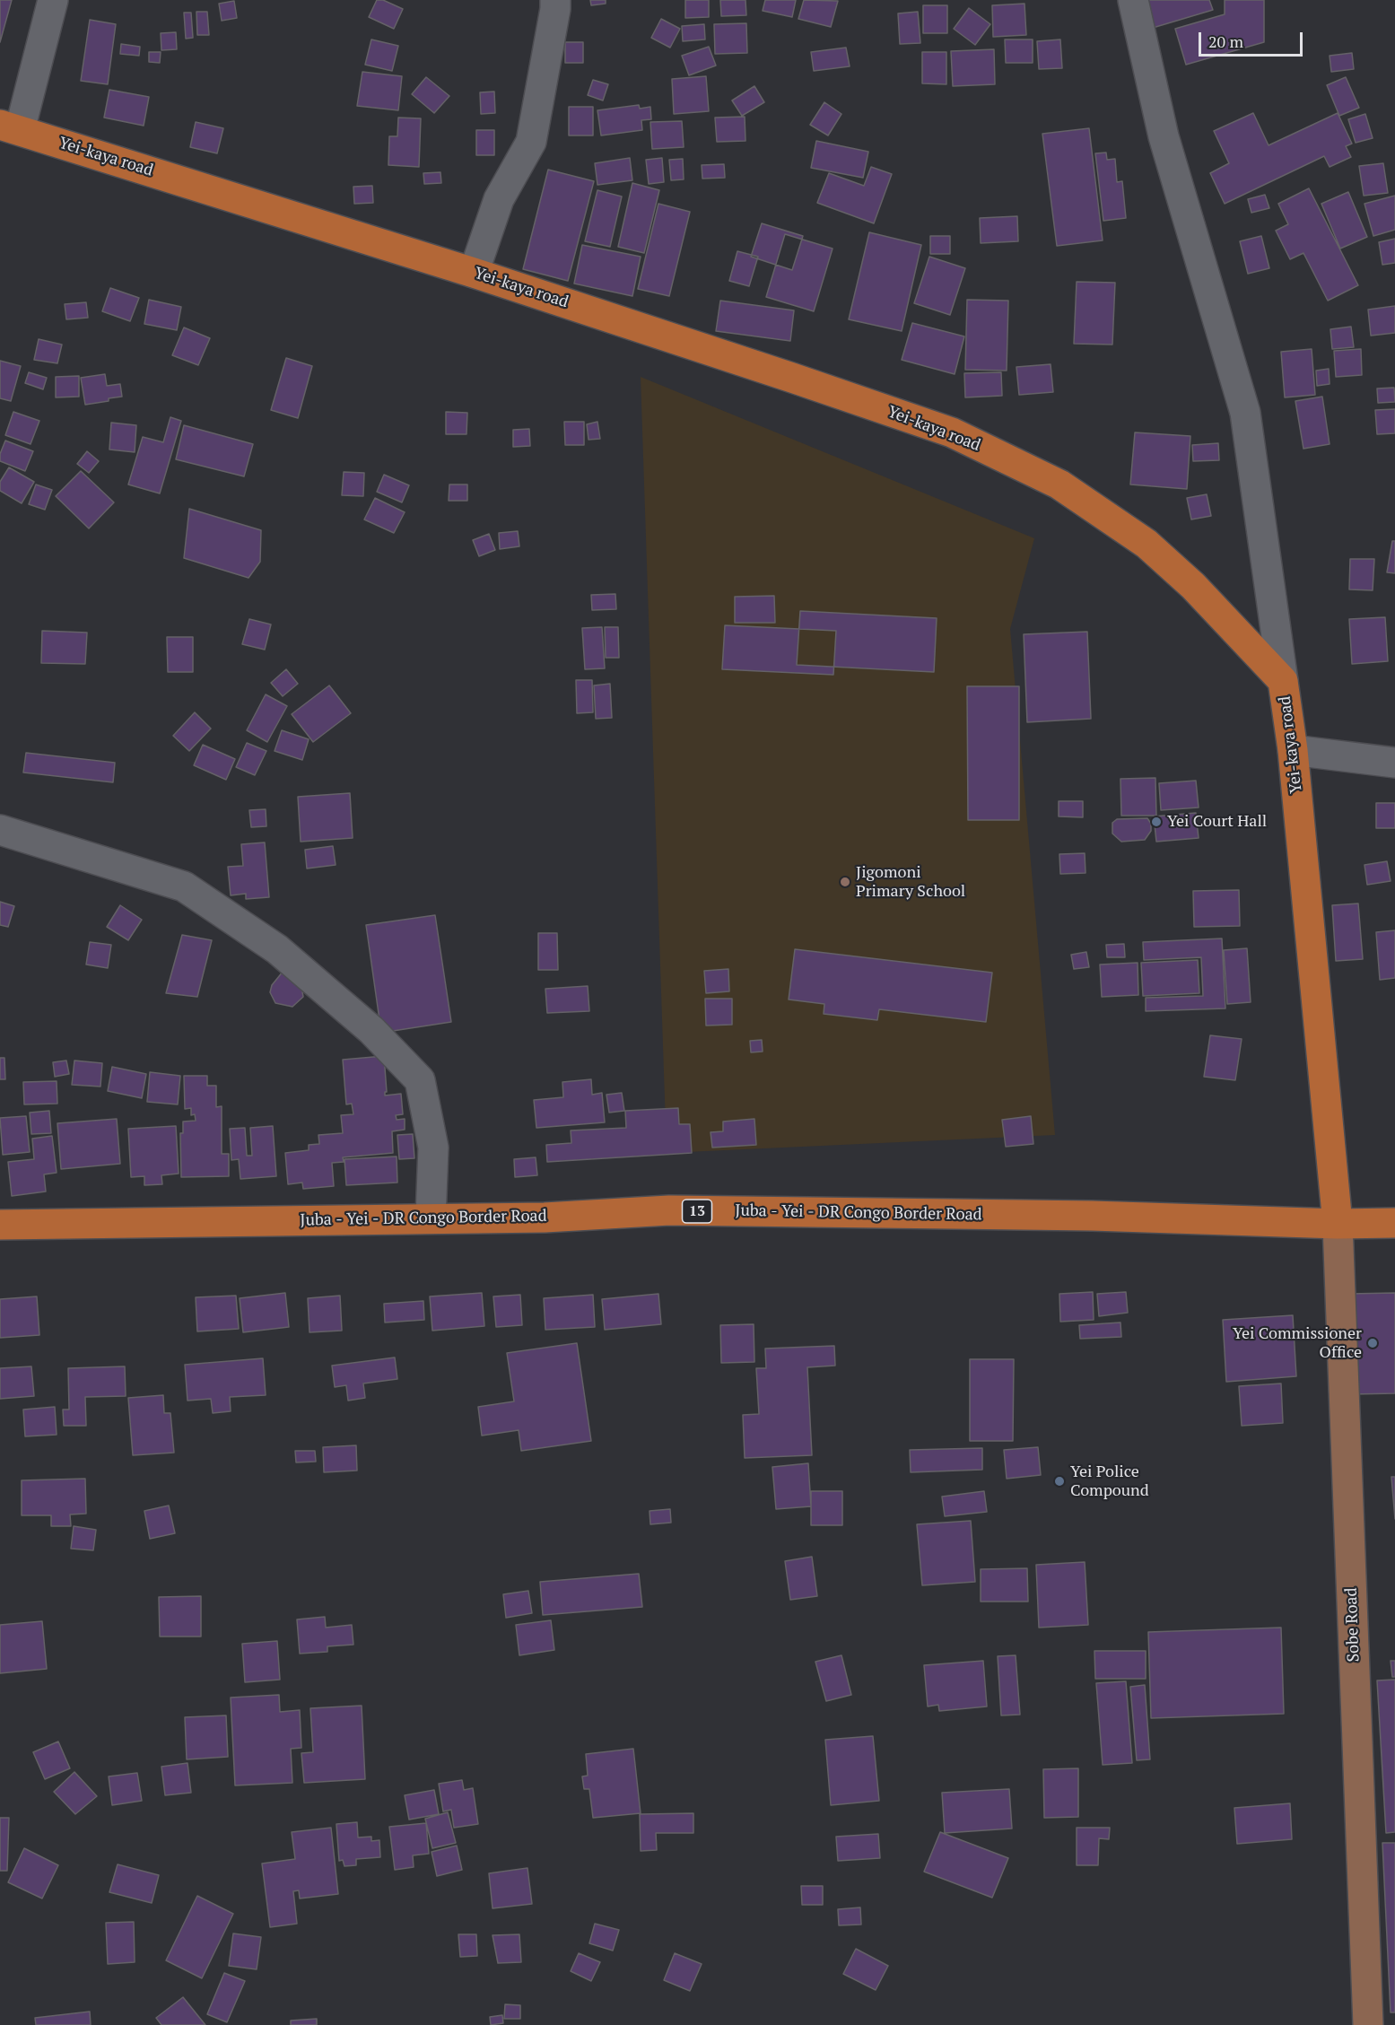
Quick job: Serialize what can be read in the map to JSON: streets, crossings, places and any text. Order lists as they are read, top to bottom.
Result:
{
  "streets": {
    "main road": ["Yei-kaya road", "13", "Juba - Yei - DR Congo Border Road"],
    "street": ["Sobe Road"]
  },
  "crossings": [
    ["Yei-kaya road", "Juba - Yei - DR Congo Border Road"],
    ["Yei-kaya road", "Sobe Road"],
    ["Juba - Yei - DR Congo Border Road", "Sobe Road"]
  ],
  "places": [
    "Yei Court Hall",
    "Jigomoni Primary School",
    "Yei Commissioner Office",
    "Yei Police Compound"
  ],
  "scale_bar": "20 m"
}
